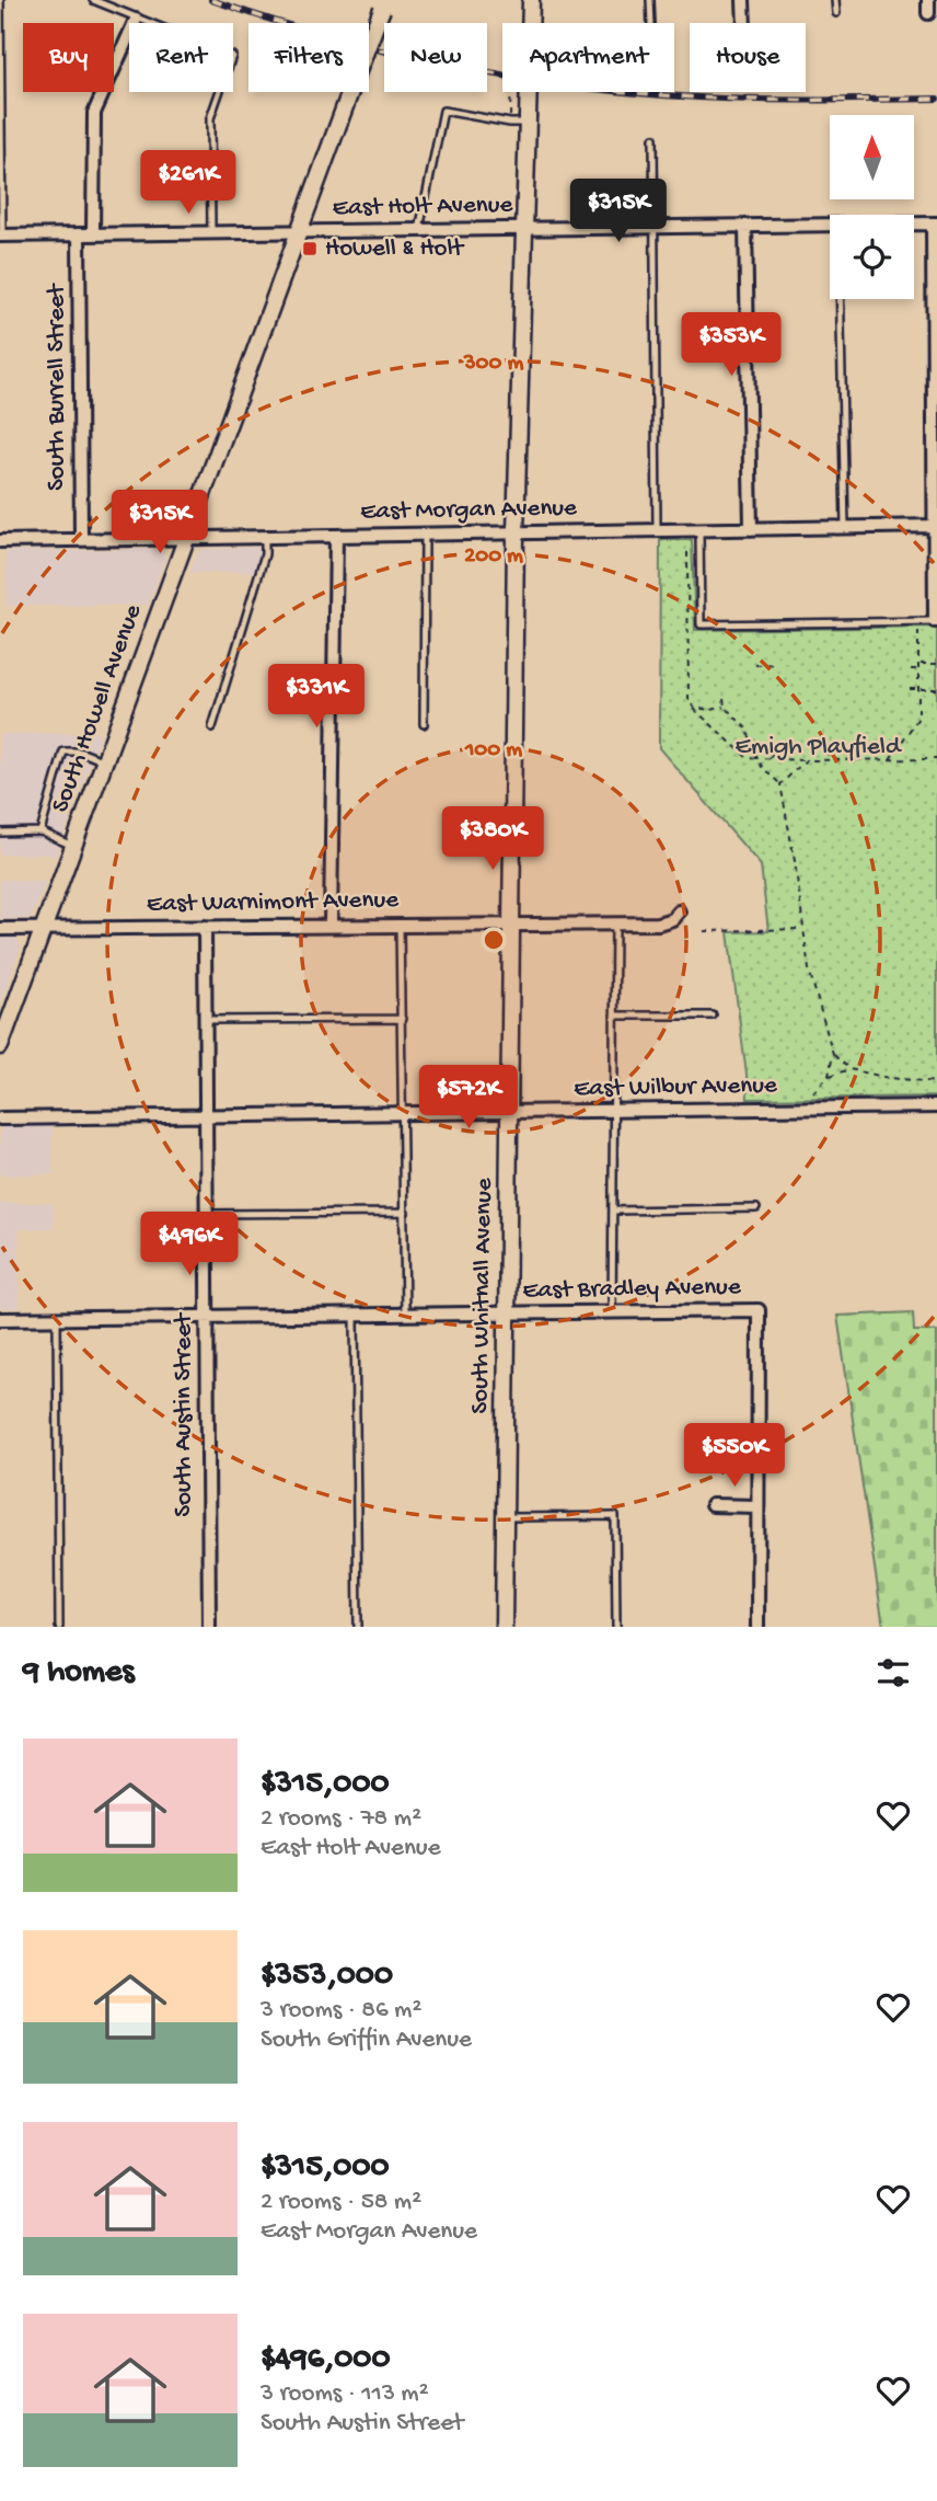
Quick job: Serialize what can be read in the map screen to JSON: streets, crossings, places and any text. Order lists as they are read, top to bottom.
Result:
{
  "streets": {
    "street": [
      "East Holt Avenue",
      "South Burrell Street",
      "East Morgan Avenue",
      "South Howell Avenue",
      "East Warnimont Avenue",
      "East Wilbur Avenue",
      "East Bradley Avenue",
      "South Whitnall Avenue",
      "South Austin Street"
    ]
  },
  "crossings": [
    ["East Holt Avenue", "South Burrell Street"],
    ["East Holt Avenue", "South Howell Avenue"],
    ["East Holt Avenue", "South Whitnall Avenue"],
    ["South Burrell Street", "East Morgan Avenue"],
    ["East Morgan Avenue", "South Howell Avenue"],
    ["East Morgan Avenue", "South Whitnall Avenue"],
    ["South Howell Avenue", "East Warnimont Avenue"],
    ["East Warnimont Avenue", "South Whitnall Avenue"],
    ["East Warnimont Avenue", "South Austin Street"],
    ["East Wilbur Avenue", "South Whitnall Avenue"],
    ["East Wilbur Avenue", "South Austin Street"],
    ["East Bradley Avenue", "South Whitnall Avenue"],
    ["East Bradley Avenue", "South Austin Street"]
  ],
  "parks": ["Emigh Playfield"],
  "places": {
    "transit": ["Howell & Holt"]
  },
  "north": "top",
  "page": {
    "chip": [
      "Buy",
      "Rent",
      "Filters",
      "New",
      "Apartment",
      "House"
    ],
    "price": [
      "$261K",
      "$315K",
      "$353K",
      "$315K",
      "$331K",
      "$380K",
      "$572K",
      "$496K",
      "$550K"
    ],
    "heading": "9 homes",
    "list": [
      {
        "name": "$315,000",
        "note": "2 rooms · 78 m² · East Holt Avenue"
      },
      {
        "name": "$353,000",
        "note": "3 rooms · 86 m² · South Griffin Avenue"
      },
      {
        "name": "$315,000",
        "note": "2 rooms · 58 m² · East Morgan Avenue"
      },
      {
        "name": "$496,000",
        "note": "3 rooms · 113 m² · South Austin Street"
      }
    ]
  },
  "rings": ["300 m", "200 m", "100 m"]
}
